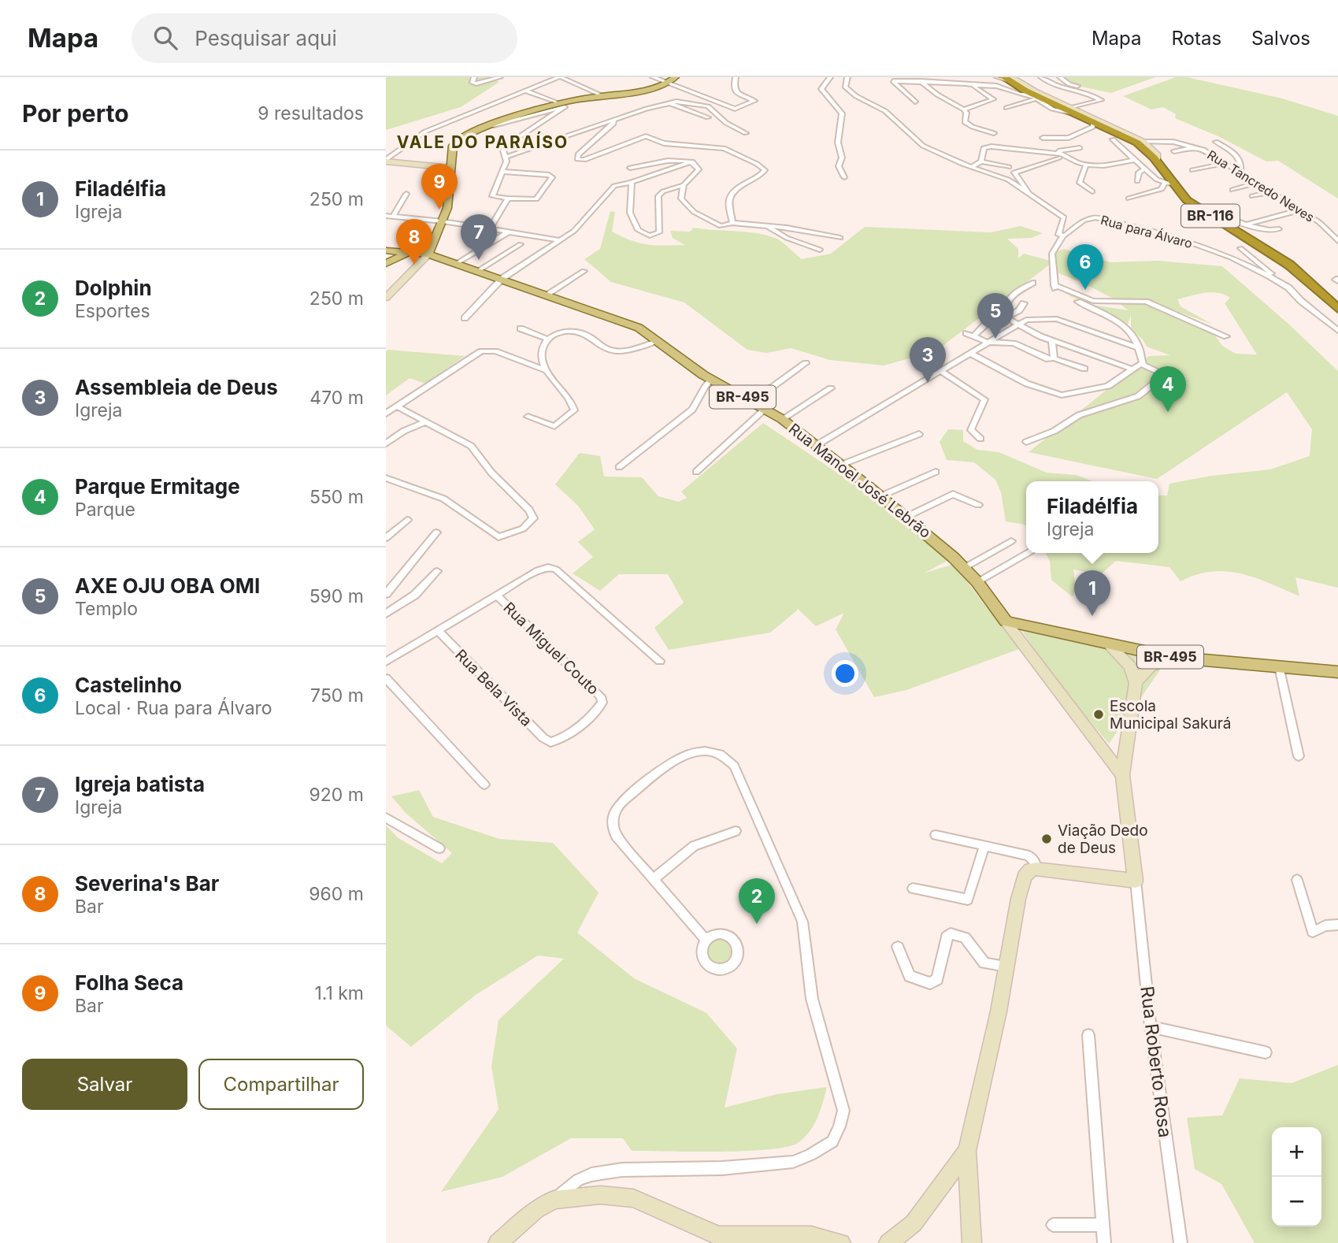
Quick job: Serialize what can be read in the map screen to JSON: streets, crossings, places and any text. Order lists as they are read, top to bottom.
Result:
{
  "streets": {
    "highway": ["BR-116"],
    "main road": ["BR-495", "Rua Manoel José Lebrão"],
    "street": [
      "Rua Tancredo Neves",
      "Rua para Álvaro",
      "Rua Miguel Couto",
      "Rua Bela Vista",
      "Rua Roberto Rosa"
    ]
  },
  "crossings": [
    ["BR-495", "Rua Manoel José Lebrão"],
    ["Rua Manoel José Lebrão", "Rua Roberto Rosa"],
    ["Rua Miguel Couto", "Rua Bela Vista"]
  ],
  "districts": ["VALE DO PARAÍSO"],
  "places": ["Escola Municipal Sakurá", "Viação Dedo de Deus"],
  "page": {
    "header": "Mapa",
    "search": "Pesquisar aqui",
    "nav": ["Mapa", "Rotas", "Salvos"],
    "heading": ["Por perto", "9 resultados"],
    "list": [
      {
        "mark": "1",
        "name": "Filadélfia",
        "note": "Igreja",
        "value": "250 m"
      },
      {
        "mark": "2",
        "name": "Dolphin",
        "note": "Esportes",
        "value": "250 m"
      },
      {
        "mark": "3",
        "name": "Assembleia de Deus",
        "note": "Igreja",
        "value": "470 m"
      },
      {
        "mark": "4",
        "name": "Parque Ermitage",
        "note": "Parque",
        "value": "550 m"
      },
      {
        "mark": "5",
        "name": "AXE OJU OBA OMI",
        "note": "Templo",
        "value": "590 m"
      },
      {
        "mark": "6",
        "name": "Castelinho",
        "note": "Local · Rua para Álvaro",
        "value": "750 m"
      },
      {
        "mark": "7",
        "name": "Igreja batista",
        "note": "Igreja",
        "value": "920 m"
      },
      {
        "mark": "8",
        "name": "Severina's Bar",
        "note": "Bar",
        "value": "960 m"
      },
      {
        "mark": "9",
        "name": "Folha Seca",
        "note": "Bar",
        "value": "1.1 km"
      }
    ],
    "pins": [
      "9",
      "7",
      "8",
      "6",
      "5",
      "3",
      "4",
      "1",
      "2"
    ],
    "popup": ["Filadélfia", "Igreja"],
    "buttons": ["Salvar", "Compartilhar"],
    "map_buttons": ["+", "−"]
  }
}
